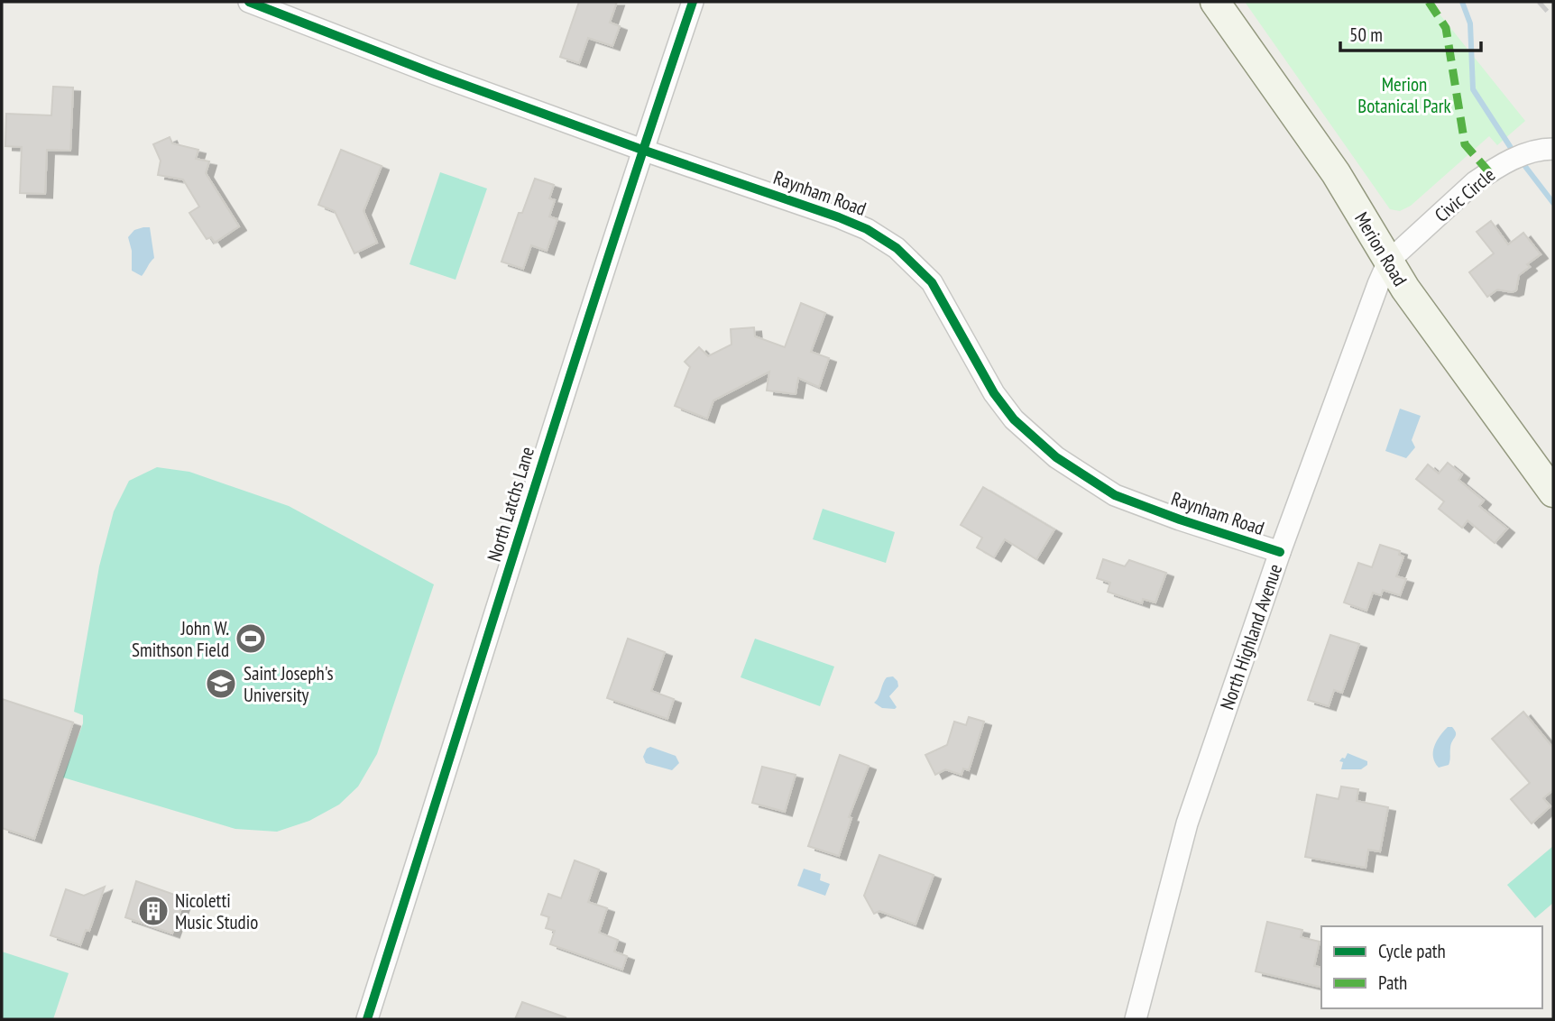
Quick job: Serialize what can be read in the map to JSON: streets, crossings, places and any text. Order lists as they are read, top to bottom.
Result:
{
  "streets": {
    "street": [
      "Raynham Road",
      "Civic Circle",
      "Merion Road",
      "North Latchs Lane",
      "North Highland Avenue"
    ]
  },
  "crossings": [
    ["Raynham Road", "North Latchs Lane"],
    ["Raynham Road", "North Highland Avenue"],
    ["Civic Circle", "Merion Road"],
    ["Civic Circle", "North Highland Avenue"],
    ["Merion Road", "North Highland Avenue"]
  ],
  "parks": ["Merion Botanical Park"],
  "places": {
    "sports": ["John W. Smithson Field"],
    "school or university": ["Saint Joseph's University"],
    "building": ["Nicoletti Music Studio"]
  },
  "legend": ["Cycle path", "Path"],
  "scale_bar": "50 m"
}
